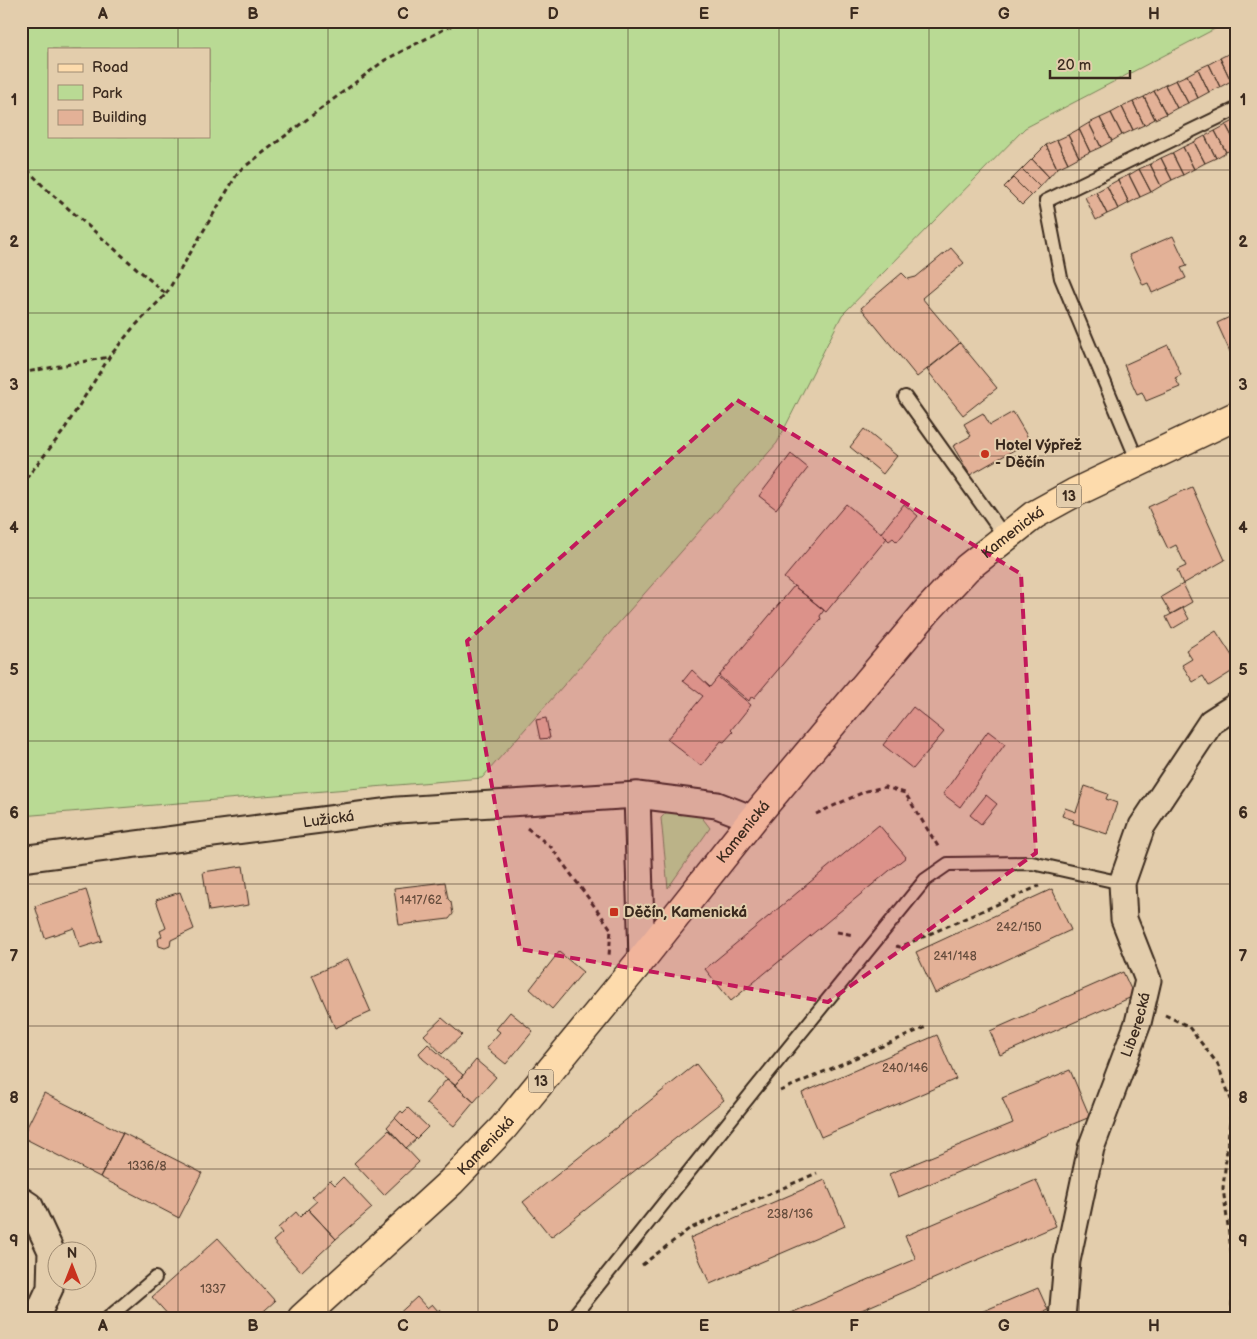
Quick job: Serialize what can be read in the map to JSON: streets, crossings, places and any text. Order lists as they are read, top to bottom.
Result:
{
  "streets": {
    "main road": ["13", "Kamenická"],
    "street": ["Lužická", "Liberecká"]
  },
  "crossings": [
    ["Kamenická", "Lužická"]
  ],
  "places": {
    "other": ["Hotel Výpřež - Děčín"],
    "transit": ["Děčín, Kamenická"]
  },
  "house_numbers": [
    "1417/62",
    "242/150",
    "241/148",
    "240/146",
    "1336/8",
    "238/136",
    "1337"
  ],
  "legend": ["Road", "Park", "Building"],
  "scale_bar": "20 m",
  "north": "top",
  "grid": {
    "columns": [
      "A",
      "B",
      "C",
      "D",
      "E",
      "F",
      "G",
      "H"
    ],
    "rows": [
      "1",
      "2",
      "3",
      "4",
      "5",
      "6",
      "7",
      "8",
      "9"
    ]
  }
}
